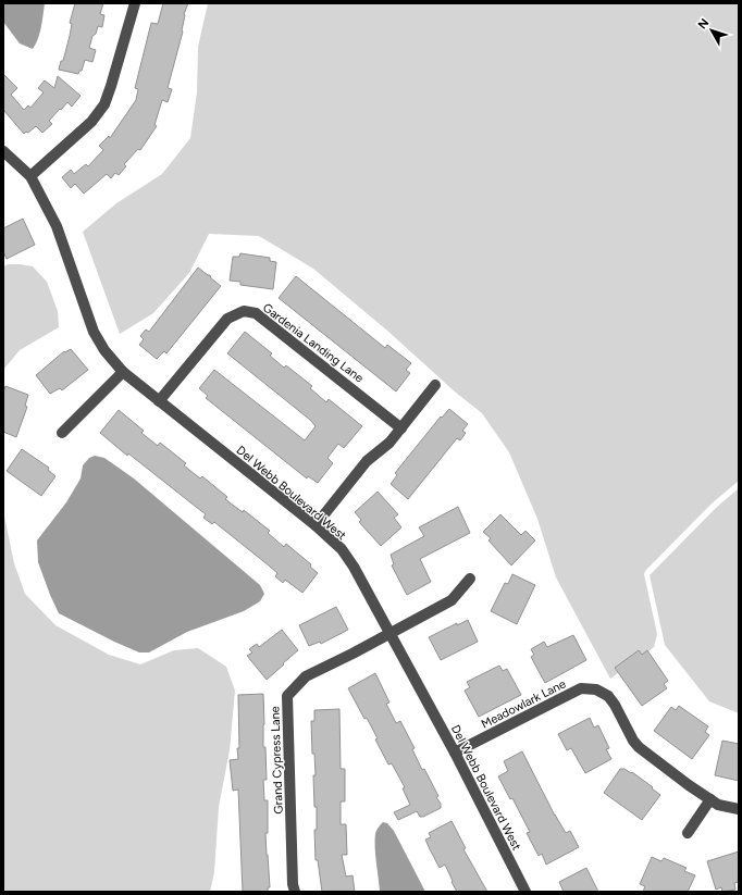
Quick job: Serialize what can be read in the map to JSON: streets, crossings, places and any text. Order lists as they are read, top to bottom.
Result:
{
  "streets": {
    "street": [
      "Gardenia Landing Lane",
      "Del Webb Boulevard West",
      "Meadowlark Lane",
      "Grand Cypress Lane"
    ]
  },
  "crossings": [
    ["Gardenia Landing Lane", "Del Webb Boulevard West"],
    ["Del Webb Boulevard West", "Meadowlark Lane"],
    ["Del Webb Boulevard West", "Grand Cypress Lane"]
  ],
  "north": "top left"
}
